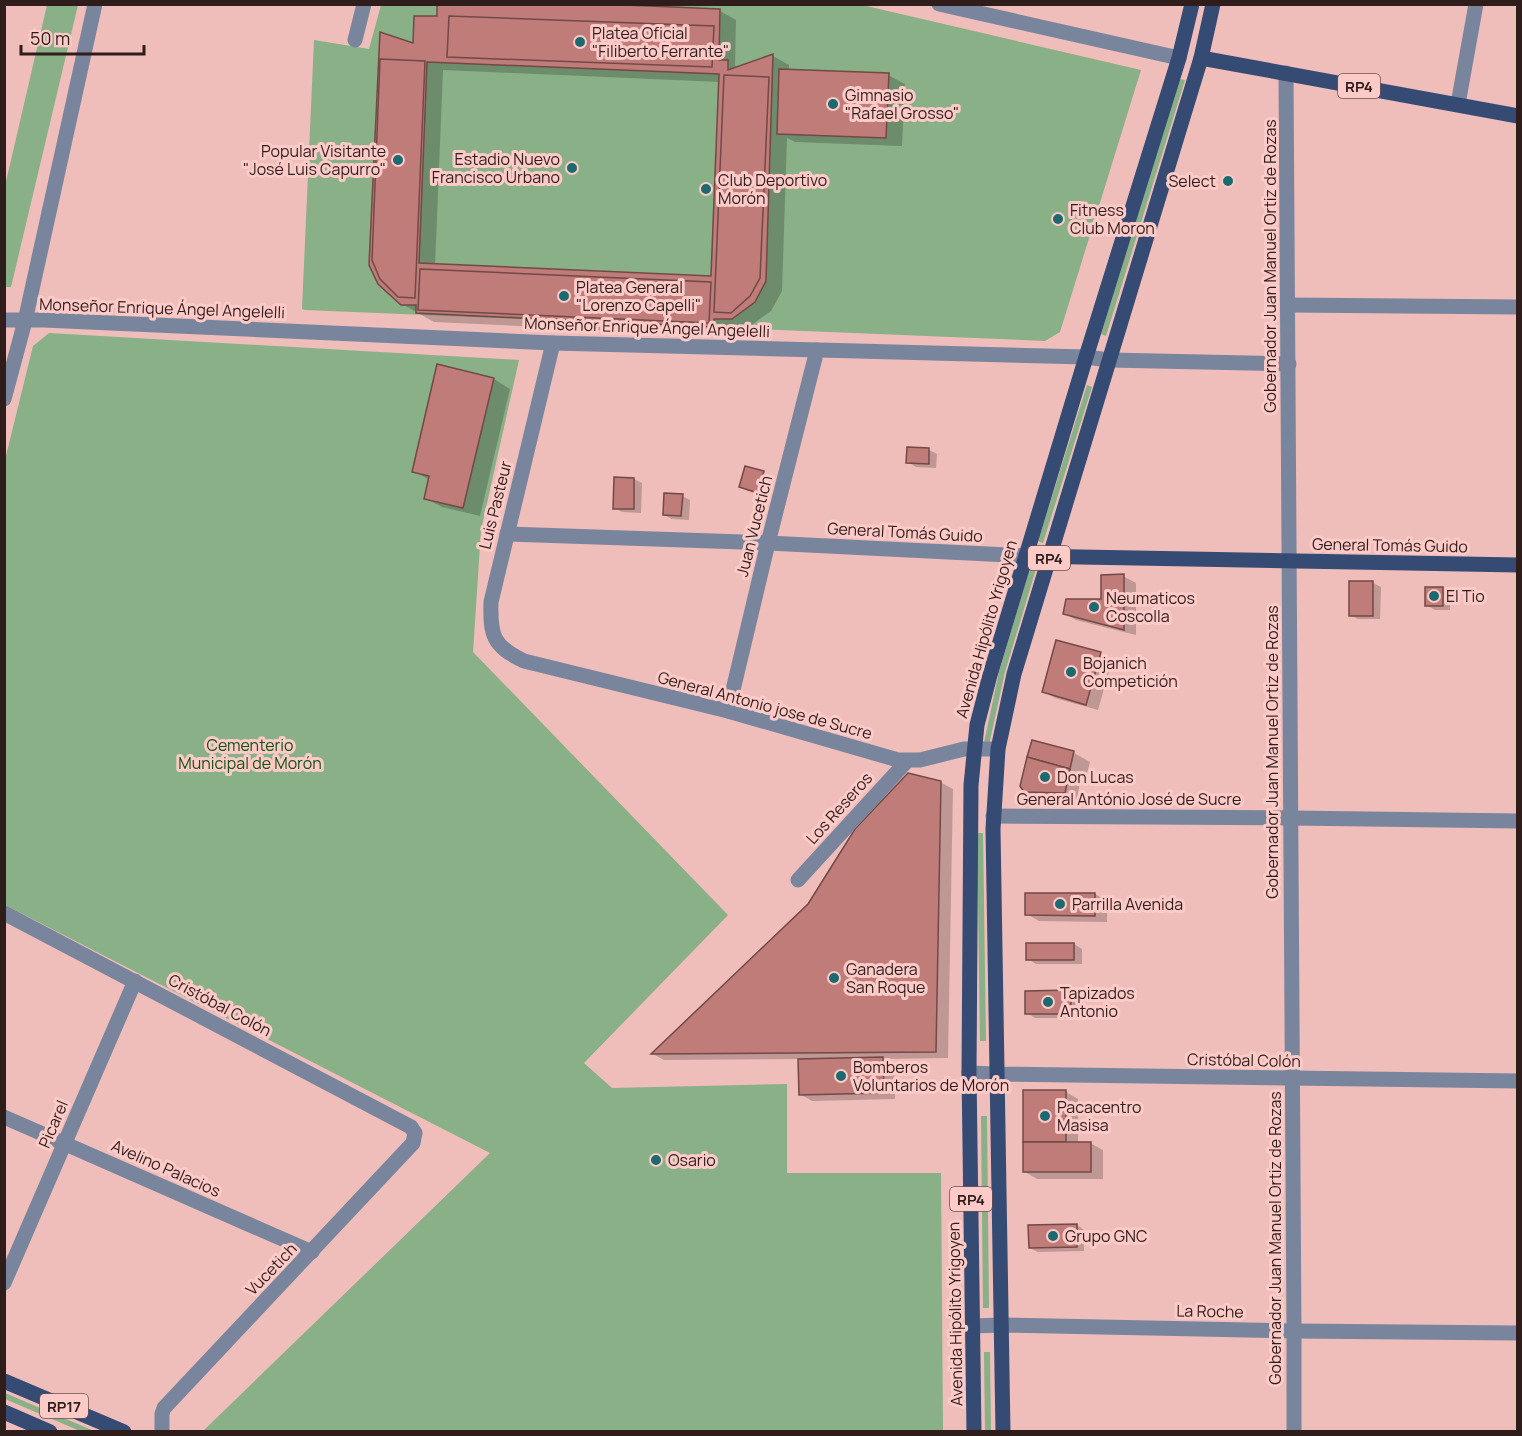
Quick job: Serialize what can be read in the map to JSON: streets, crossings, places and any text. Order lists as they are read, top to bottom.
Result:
{
  "streets": {
    "main road": [
      "RP4",
      "General Tomás Guido",
      "Avenida Hipólito Yrigoyen",
      "RP17"
    ],
    "street": [
      "Gobernador Juan Manuel Ortiz de Rozas",
      "Monseñor Enrique Ángel Angelelli",
      "Luis Pasteur",
      "Juan Vucetich",
      "General Antonio jose de Sucre",
      "General António José de Sucre",
      "Los Reseros",
      "Cristóbal Colón",
      "Picarel",
      "Avelino Palacios",
      "Vucetich",
      "La Roche"
    ]
  },
  "crossings": [
    ["RP4", "Gobernador Juan Manuel Ortiz de Rozas"],
    ["RP4", "Monseñor Enrique Ángel Angelelli"],
    ["RP4", "General Tomás Guido"],
    ["RP4", "General Antonio jose de Sucre"],
    ["RP4", "General António José de Sucre"],
    ["RP4", "Cristóbal Colón"],
    ["RP4", "La Roche"],
    ["Gobernador Juan Manuel Ortiz de Rozas", "Monseñor Enrique Ángel Angelelli"],
    ["Gobernador Juan Manuel Ortiz de Rozas", "General Tomás Guido"],
    ["Gobernador Juan Manuel Ortiz de Rozas", "General António José de Sucre"],
    ["Gobernador Juan Manuel Ortiz de Rozas", "Cristóbal Colón"],
    ["Gobernador Juan Manuel Ortiz de Rozas", "La Roche"],
    ["Monseñor Enrique Ángel Angelelli", "Luis Pasteur"],
    ["Monseñor Enrique Ángel Angelelli", "Juan Vucetich"],
    ["Monseñor Enrique Ángel Angelelli", "Avenida Hipólito Yrigoyen"],
    ["Luis Pasteur", "General Tomás Guido"],
    ["Luis Pasteur", "General Antonio jose de Sucre"],
    ["Juan Vucetich", "General Tomás Guido"],
    ["Juan Vucetich", "General Antonio jose de Sucre"],
    ["General Tomás Guido", "Avenida Hipólito Yrigoyen"],
    ["Avenida Hipólito Yrigoyen", "General Antonio jose de Sucre"],
    ["Avenida Hipólito Yrigoyen", "Cristóbal Colón"],
    ["Avenida Hipólito Yrigoyen", "La Roche"],
    ["General Antonio jose de Sucre", "Los Reseros"],
    ["Cristóbal Colón", "Picarel"],
    ["Cristóbal Colón", "Vucetich"],
    ["Picarel", "Avelino Palacios"],
    ["Avelino Palacios", "Vucetich"]
  ],
  "parks": ["Cementerio Municipal de Morón"],
  "places": [
    "Platea Oficial \"Filiberto Ferrante\"",
    "Gimnasio \"Rafael Grosso\"",
    "Popular Visitante \"José Luis Capurro\"",
    "Estadio Nuevo Francisco Urbano",
    "Select",
    "Club Deportivo Morón",
    "Fitness Club Moron",
    "Platea General \"Lorenzo Capelli\"",
    "El Tio",
    "Neumaticos Coscolla",
    "Bojanich Competición",
    "Don Lucas",
    "Parrilla Avenida",
    "Ganadera San Roque",
    "Tapizados Antonio",
    "Bomberos Voluntarios de Morón",
    "Pacacentro Masisa",
    "Osario",
    "Grupo GNC"
  ],
  "scale_bar": "50 m"
}
